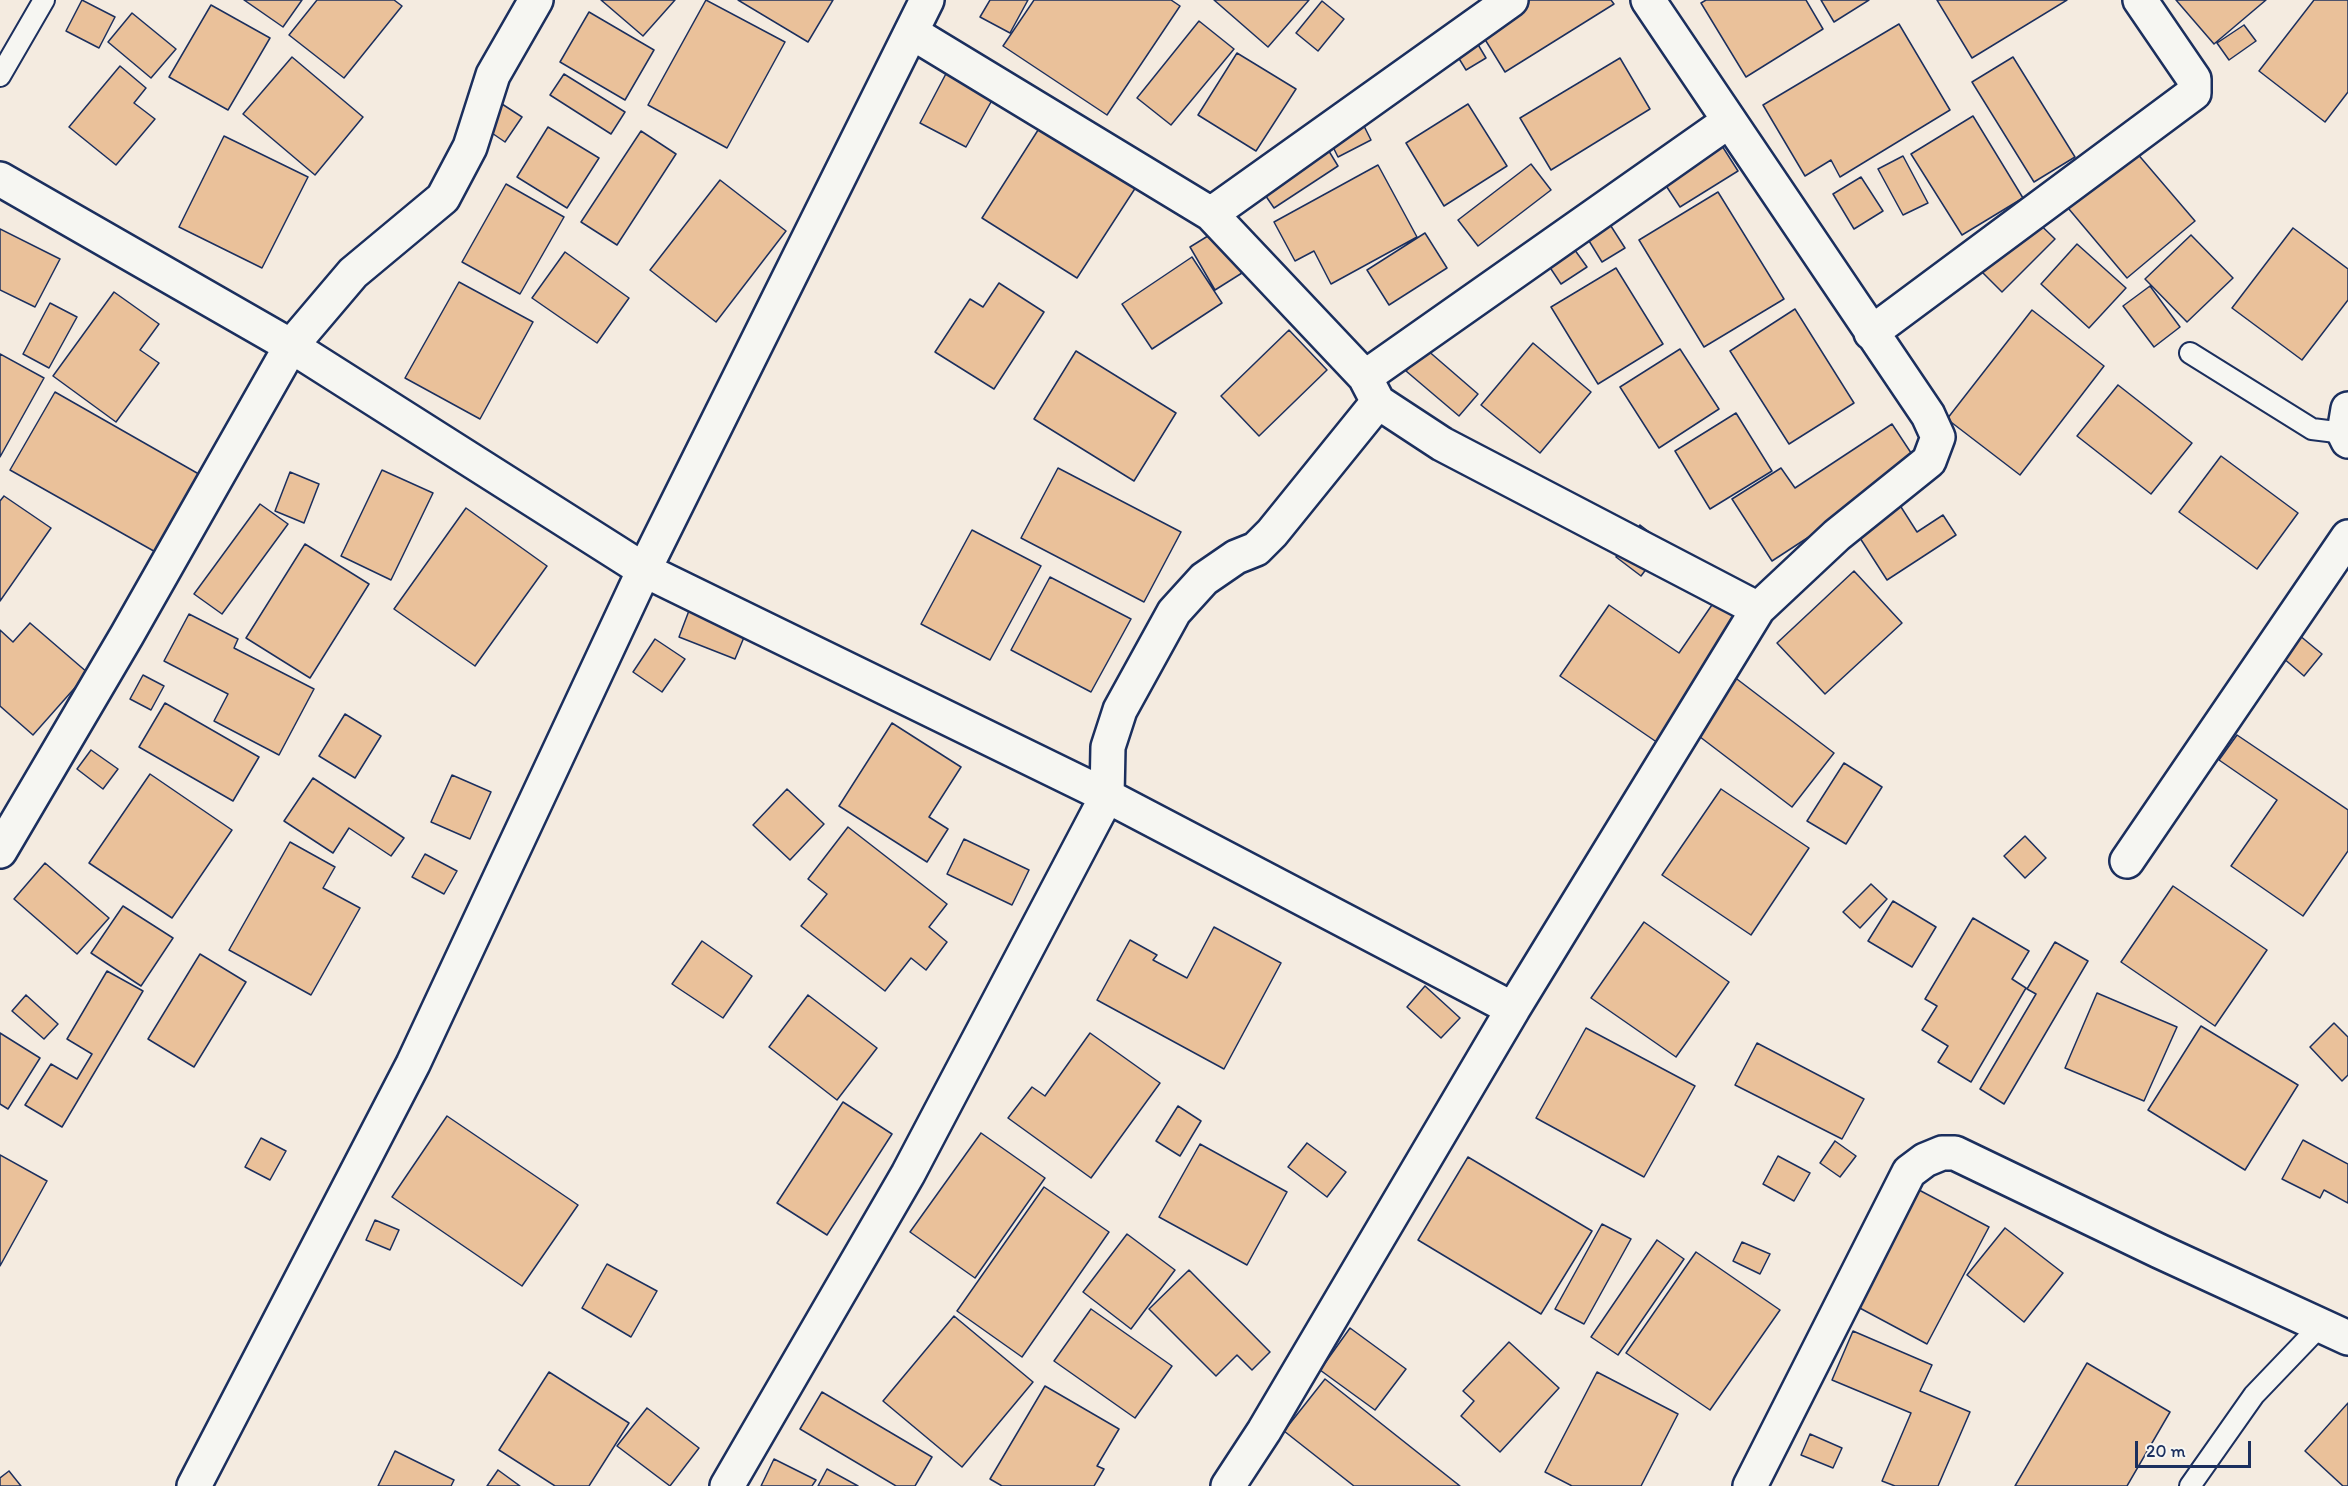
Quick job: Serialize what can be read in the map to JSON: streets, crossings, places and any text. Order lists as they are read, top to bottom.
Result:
{
  "scale_bar": "20 m"
}
